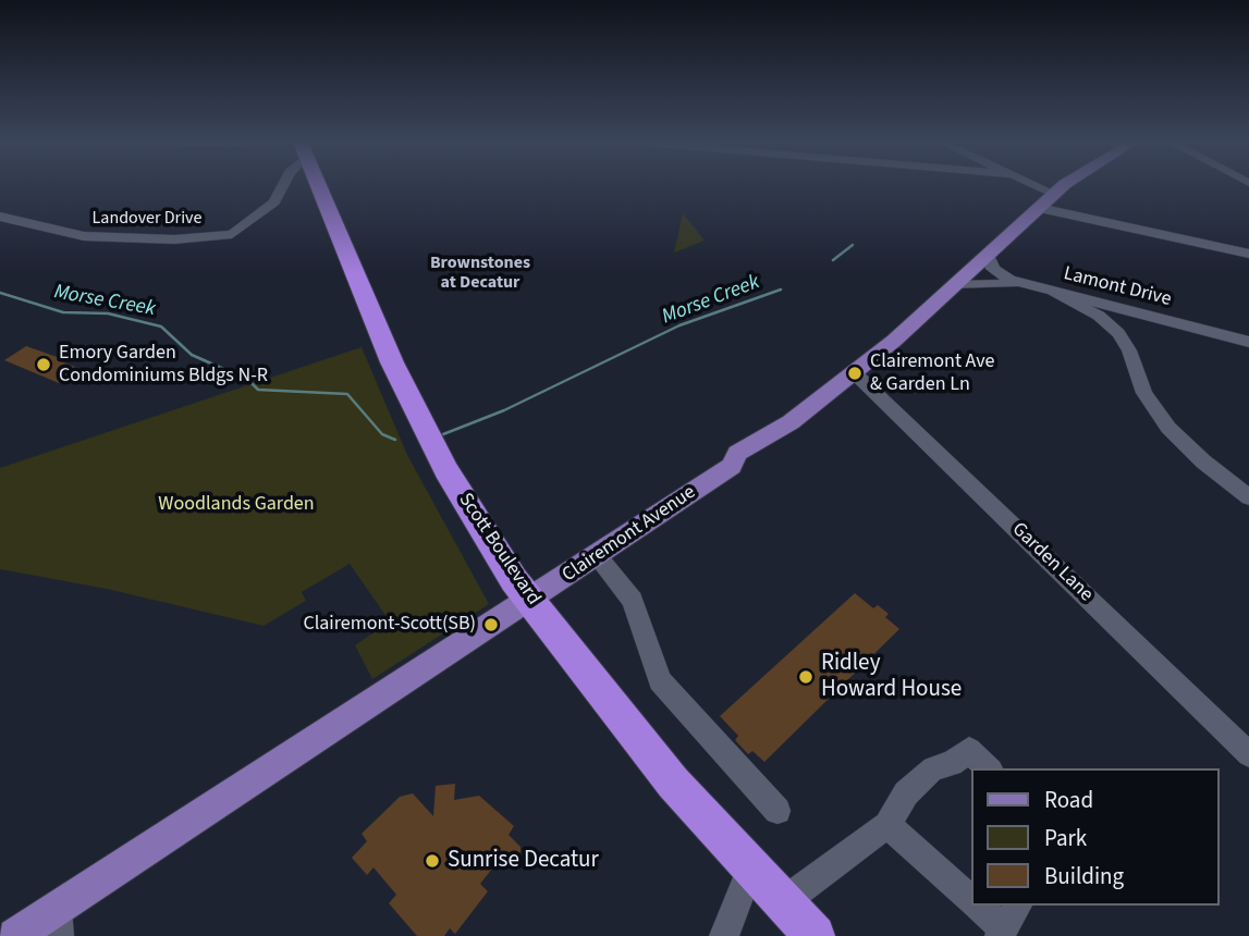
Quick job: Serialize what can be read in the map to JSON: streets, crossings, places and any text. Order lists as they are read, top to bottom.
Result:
{
  "streets": {
    "highway": ["Scott Boulevard"],
    "main road": ["Clairemont Avenue"],
    "street": ["Landover Drive", "Lamont Drive", "Garden Lane"]
  },
  "crossings": [
    ["Lamont Drive", "Clairemont Avenue"],
    ["Clairemont Avenue", "Scott Boulevard"],
    ["Clairemont Avenue", "Garden Lane"]
  ],
  "districts": ["Brownstones at Decatur"],
  "water": ["Morse Creek"],
  "parks": ["Woodlands Garden"],
  "places": [
    "Emory Garden Condominiums Bldgs N-R",
    "Clairemont Ave & Garden Ln",
    "Clairemont-Scott(SB)",
    "Ridley Howard House",
    "Sunrise Decatur"
  ],
  "legend": ["Road", "Park", "Building"]
}
